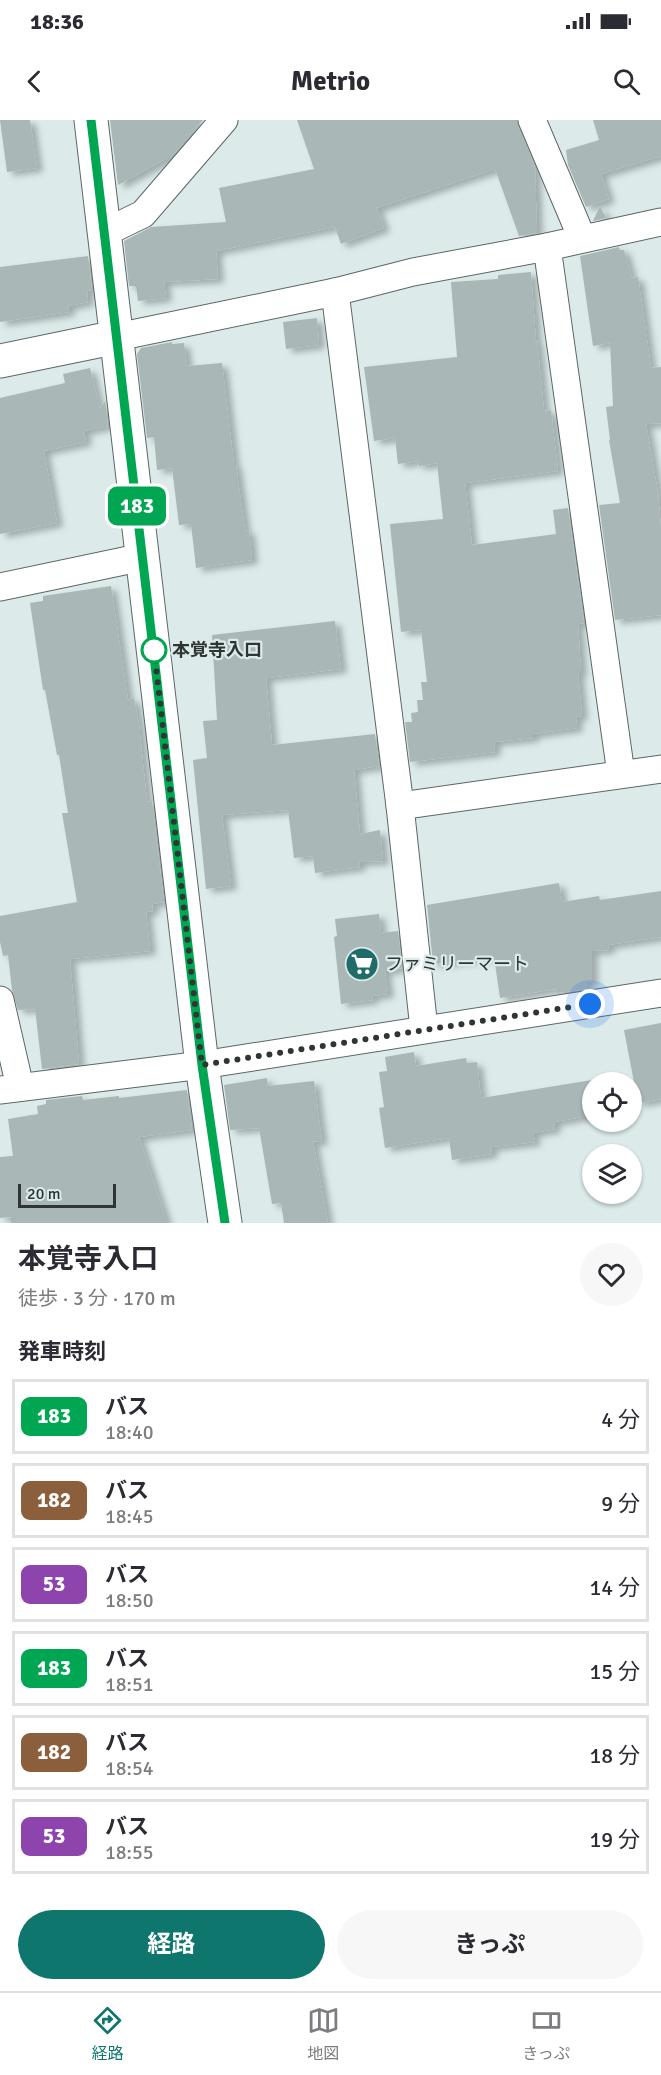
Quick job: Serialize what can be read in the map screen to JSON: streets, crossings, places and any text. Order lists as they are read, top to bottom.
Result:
{
  "places": {
    "other": ["本覚寺入口"],
    "supermarket": ["ファミリーマート"]
  },
  "lines": ["bus line 183"],
  "scale_bar": "20 m",
  "page": {
    "status": "18:36",
    "header": "Metrio",
    "on_map": "183",
    "scale": "20 m",
    "heading": [
      ["本覚寺入口", "徒歩 · 3 分 · 170 m"],
      "発車時刻"
    ],
    "list": [
      {
        "mark": "183",
        "name": "バス",
        "note": "18:40",
        "value": "4 分"
      },
      {
        "mark": "182",
        "name": "バス",
        "note": "18:45",
        "value": "9 分"
      },
      {
        "mark": "53",
        "name": "バス",
        "note": "18:50",
        "value": "14 分"
      },
      {
        "mark": "183",
        "name": "バス",
        "note": "18:51",
        "value": "15 分"
      },
      {
        "mark": "182",
        "name": "バス",
        "note": "18:54",
        "value": "18 分"
      },
      {
        "mark": "53",
        "name": "バス",
        "note": "18:55",
        "value": "19 分"
      }
    ],
    "buttons": ["経路", "きっぷ"],
    "tabs": ["経路", "地図", "きっぷ"]
  }
}
